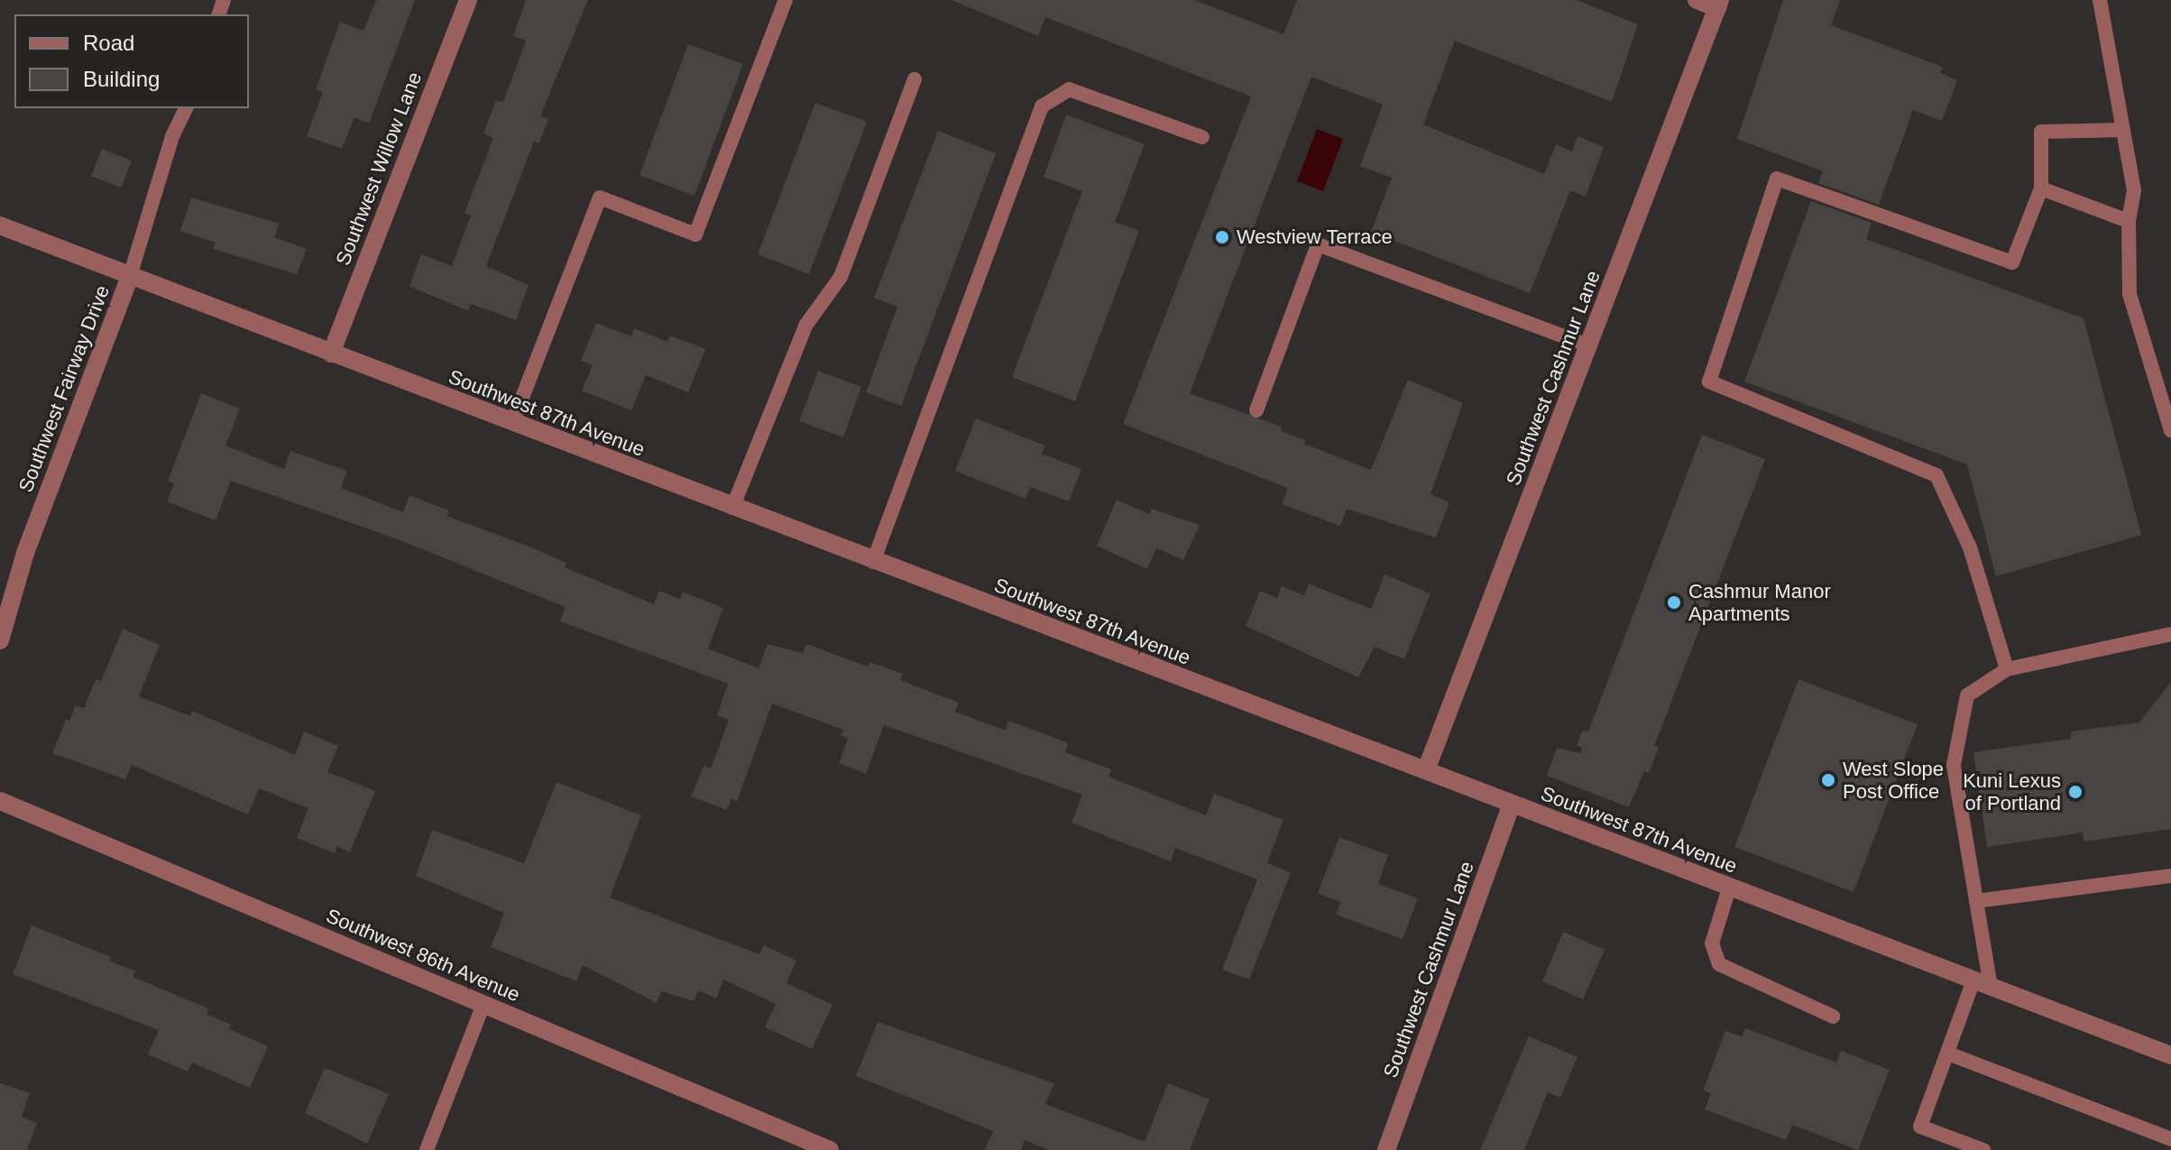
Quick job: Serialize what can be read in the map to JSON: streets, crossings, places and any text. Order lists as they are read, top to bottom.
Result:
{
  "streets": {
    "street": [
      "Southwest Willow Lane",
      "Southwest Cashmur Lane",
      "Southwest Fairway Drive",
      "Southwest 87th Avenue",
      "Southwest 86th Avenue"
    ]
  },
  "crossings": [
    ["Southwest Willow Lane", "Southwest 87th Avenue"],
    ["Southwest Cashmur Lane", "Southwest 87th Avenue"],
    ["Southwest Fairway Drive", "Southwest 87th Avenue"]
  ],
  "places": [
    "Westview Terrace",
    "Cashmur Manor Apartments",
    "West Slope Post Office",
    "Kuni Lexus of Portland"
  ],
  "legend": ["Road", "Building"]
}
